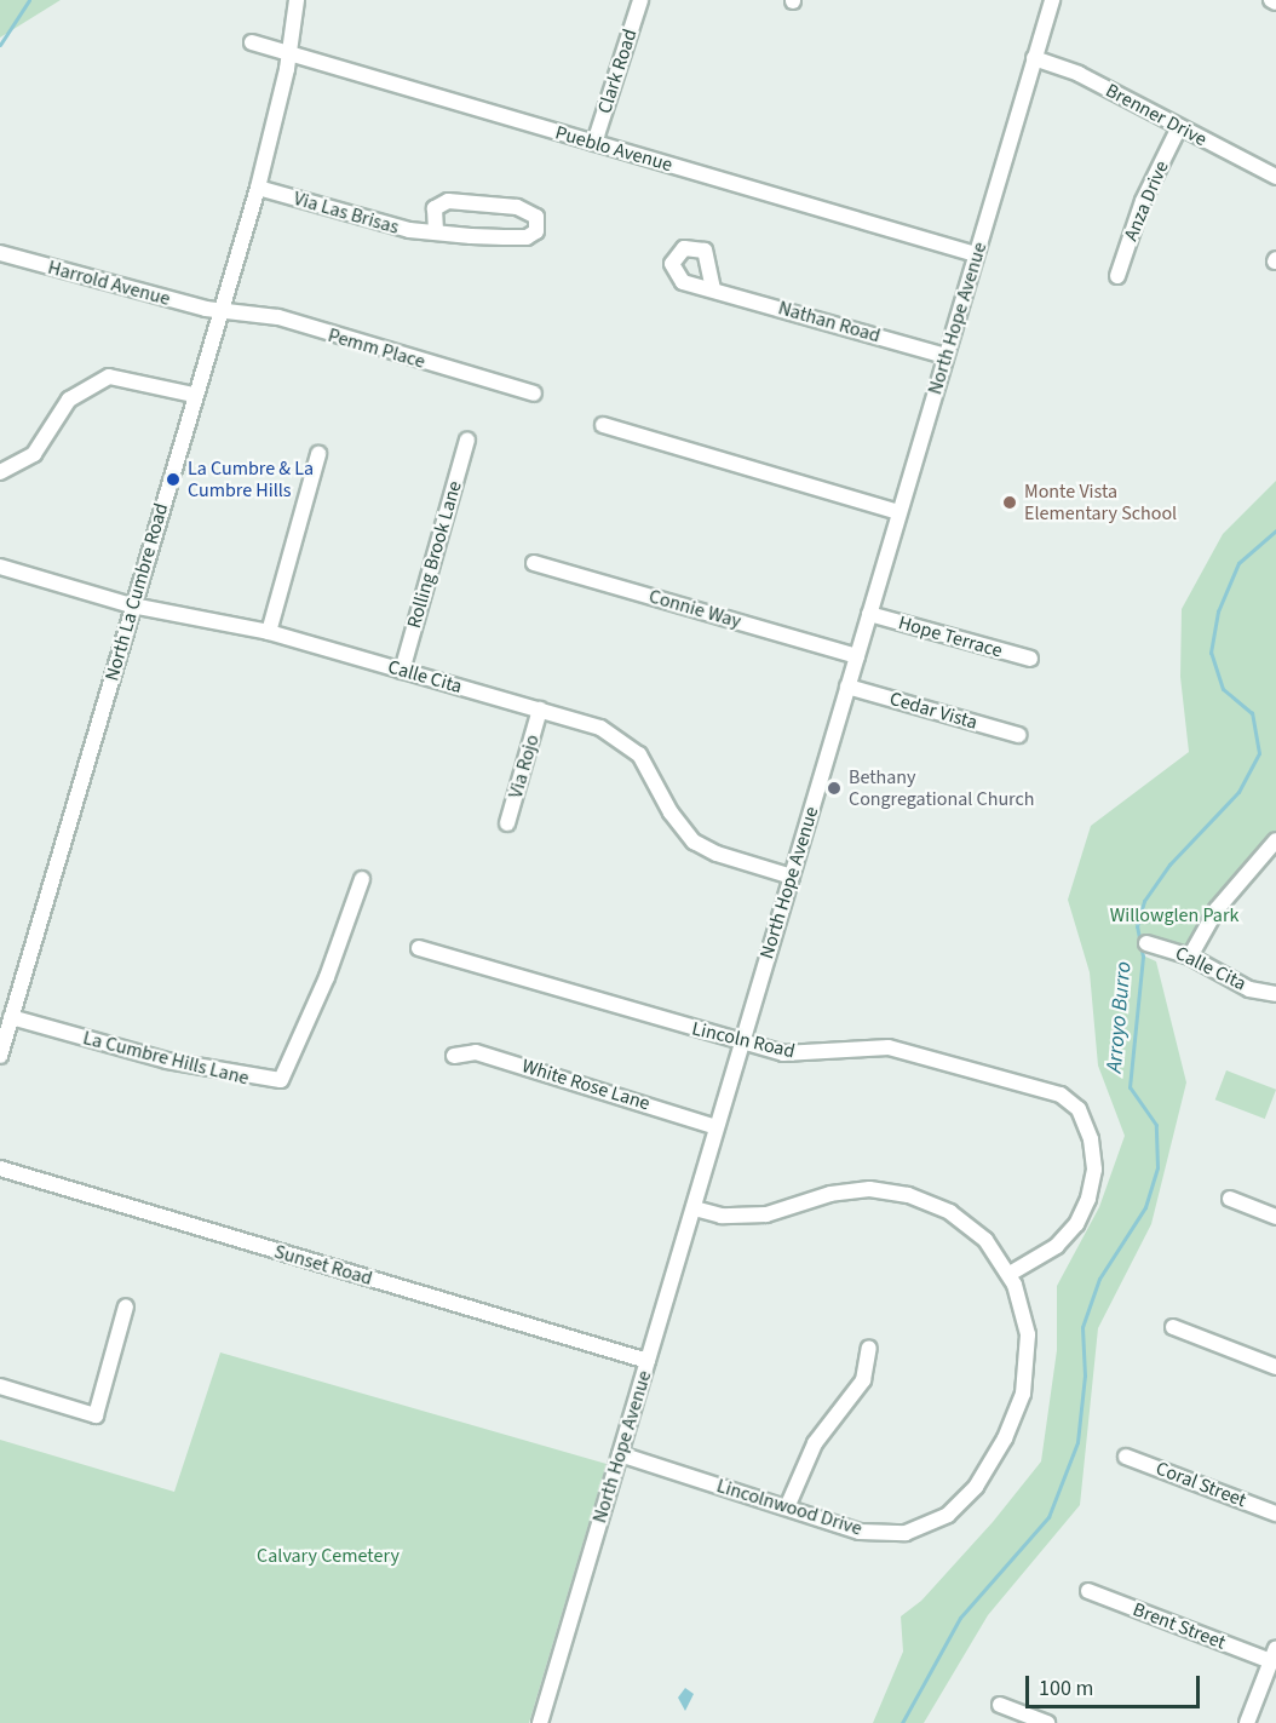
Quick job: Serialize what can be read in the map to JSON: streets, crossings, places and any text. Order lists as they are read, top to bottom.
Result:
{
  "streets": {
    "street": [
      "Clark Road",
      "Brenner Drive",
      "Pueblo Avenue",
      "Anza Drive",
      "Via Las Brisas",
      "Harrold Avenue",
      "North Hope Avenue",
      "Nathan Road",
      "Pemm Place",
      "Rolling Brook Lane",
      "North La Cumbre Road",
      "Connie Way",
      "Hope Terrace",
      "Calle Cita",
      "Cedar Vista",
      "Via Rojo",
      "Lincoln Road",
      "La Cumbre Hills Lane",
      "White Rose Lane",
      "Sunset Road",
      "Coral Street",
      "Lincolnwood Drive",
      "Brent Street"
    ]
  },
  "crossings": [
    ["Clark Road", "Pueblo Avenue"],
    ["Brenner Drive", "Anza Drive"],
    ["Brenner Drive", "North Hope Avenue"],
    ["Pueblo Avenue", "North Hope Avenue"],
    ["Pueblo Avenue", "North La Cumbre Road"],
    ["Via Las Brisas", "North La Cumbre Road"],
    ["Harrold Avenue", "Pemm Place"],
    ["Harrold Avenue", "North La Cumbre Road"],
    ["North Hope Avenue", "Nathan Road"],
    ["North Hope Avenue", "Connie Way"],
    ["North Hope Avenue", "Hope Terrace"],
    ["North Hope Avenue", "Calle Cita"],
    ["North Hope Avenue", "Cedar Vista"],
    ["North Hope Avenue", "Lincoln Road"],
    ["North Hope Avenue", "White Rose Lane"],
    ["North Hope Avenue", "Sunset Road"],
    ["North Hope Avenue", "Lincolnwood Drive"],
    ["Pemm Place", "North La Cumbre Road"],
    ["Rolling Brook Lane", "Calle Cita"],
    ["North La Cumbre Road", "Calle Cita"],
    ["North La Cumbre Road", "La Cumbre Hills Lane"],
    ["Calle Cita", "Via Rojo"],
    ["Lincoln Road", "Lincolnwood Drive"]
  ],
  "water": ["Arroyo Burro"],
  "parks": ["Willowglen Park", "Calvary Cemetery"],
  "places": ["La Cumbre & La Cumbre Hills", "Monte Vista Elementary School", "Bethany Congregational Church"],
  "scale_bar": "100 m"
}
